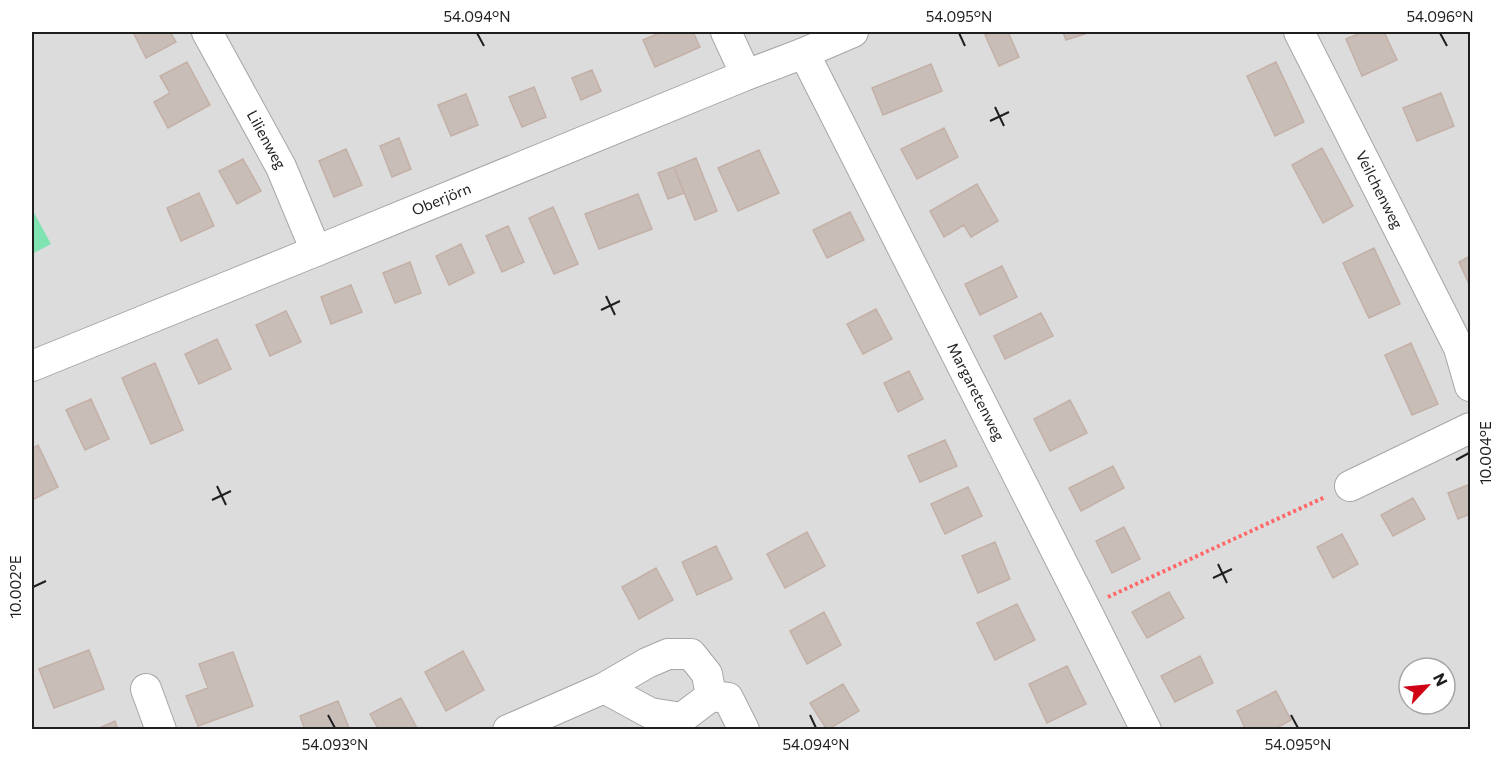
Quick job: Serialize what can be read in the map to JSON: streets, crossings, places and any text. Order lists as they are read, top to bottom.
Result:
{
  "streets": {
    "street": [
      "Lilienweg",
      "Veilchenweg",
      "Oberjörn",
      "Margaretenweg"
    ]
  },
  "crossings": [
    ["Lilienweg", "Oberjörn"],
    ["Oberjörn", "Margaretenweg"]
  ],
  "north": "top right",
  "coordinates": [
    "54.094°N",
    "54.095°N",
    "54.096°N",
    "10.004°E",
    "10.002°E",
    "54.093°N"
  ]
}
